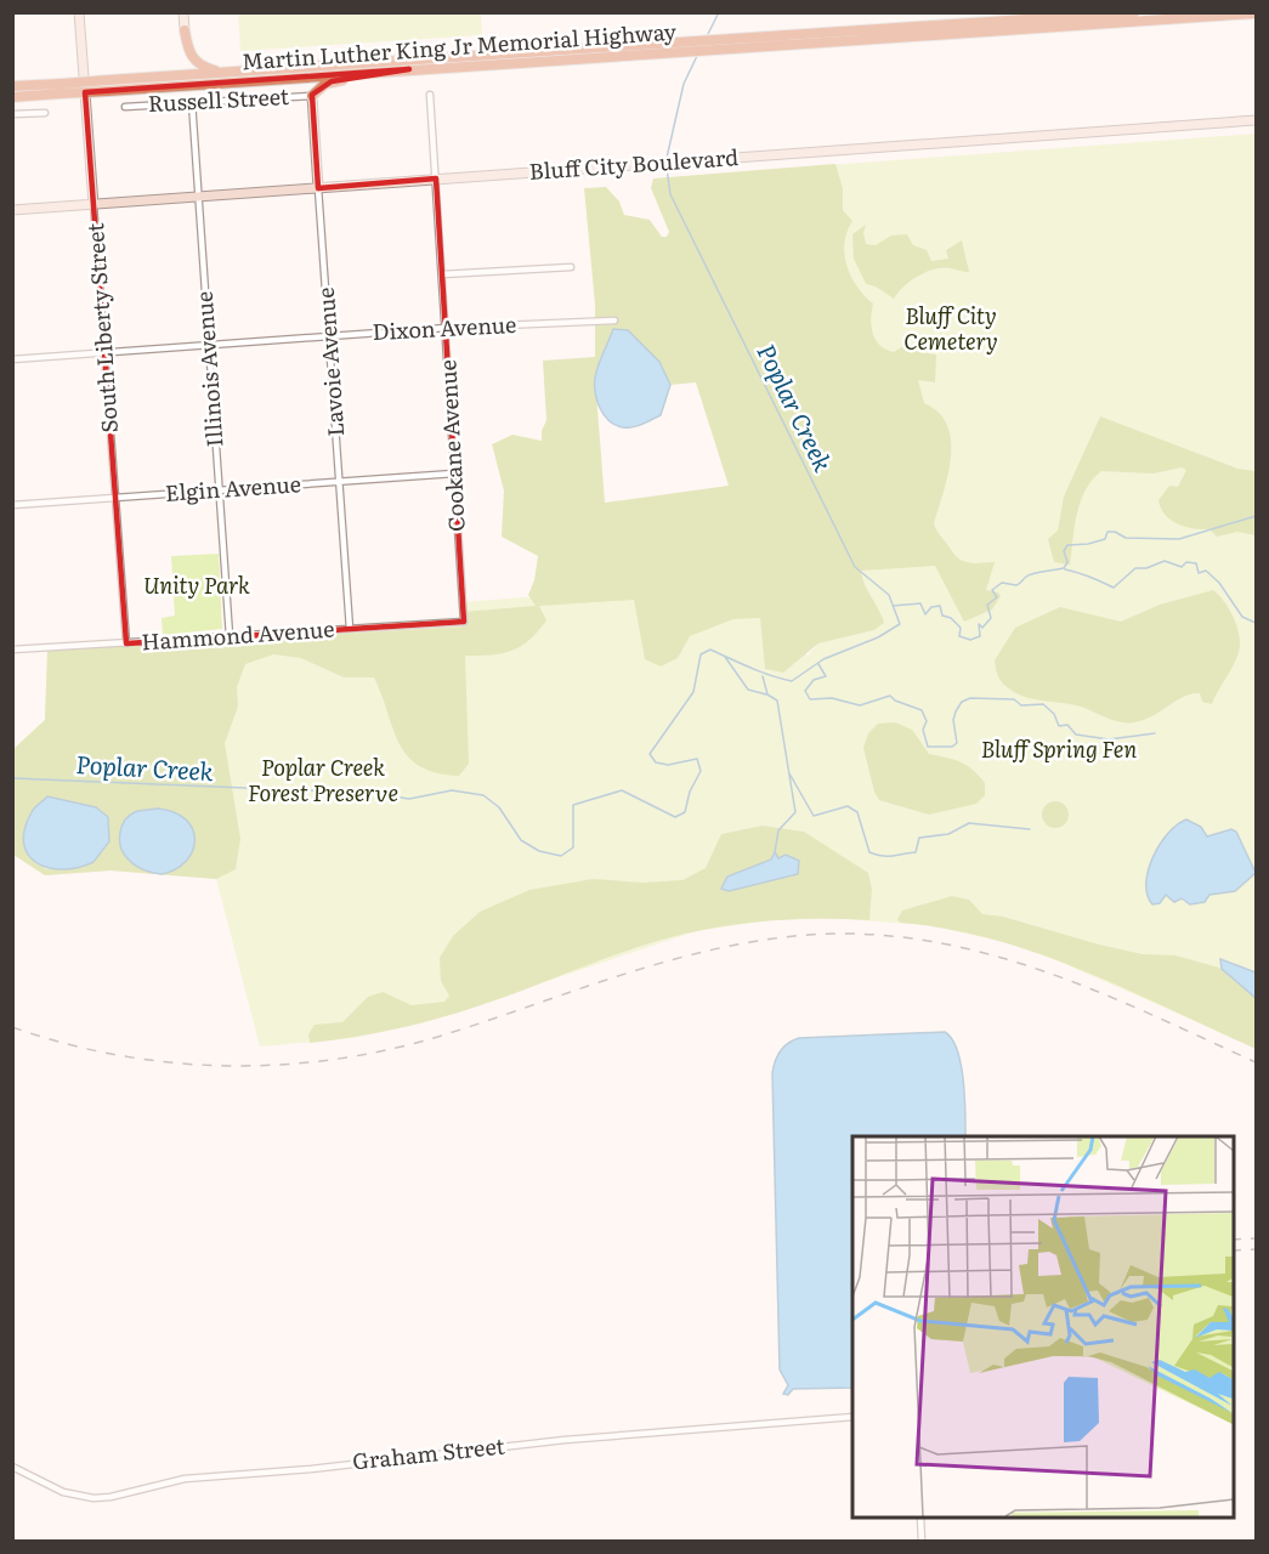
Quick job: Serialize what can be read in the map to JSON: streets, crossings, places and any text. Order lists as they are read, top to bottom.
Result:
{
  "streets": {
    "highway": ["Martin Luther King Jr Memorial Highway"],
    "street": [
      "Russell Street",
      "Bluff City Boulevard",
      "South Liberty Street",
      "Dixon Avenue",
      "Lavoie Avenue",
      "Illinois Avenue",
      "Cookane Avenue",
      "Elgin Avenue",
      "Hammond Avenue",
      "Graham Street"
    ]
  },
  "crossings": [
    ["Russell Street", "Lavoie Avenue"],
    ["Russell Street", "Illinois Avenue"],
    ["Bluff City Boulevard", "South Liberty Street"],
    ["Bluff City Boulevard", "Lavoie Avenue"],
    ["Bluff City Boulevard", "Illinois Avenue"],
    ["Bluff City Boulevard", "Cookane Avenue"],
    ["South Liberty Street", "Dixon Avenue"],
    ["South Liberty Street", "Elgin Avenue"],
    ["South Liberty Street", "Hammond Avenue"],
    ["Dixon Avenue", "Lavoie Avenue"],
    ["Dixon Avenue", "Illinois Avenue"],
    ["Dixon Avenue", "Cookane Avenue"],
    ["Lavoie Avenue", "Elgin Avenue"],
    ["Lavoie Avenue", "Hammond Avenue"],
    ["Illinois Avenue", "Elgin Avenue"],
    ["Illinois Avenue", "Hammond Avenue"],
    ["Cookane Avenue", "Elgin Avenue"],
    ["Cookane Avenue", "Hammond Avenue"]
  ],
  "water": ["Poplar Creek"],
  "parks": [
    "Bluff City Cemetery",
    "Unity Park",
    "Bluff Spring Fen",
    "Poplar Creek Forest Preserve"
  ]
}
